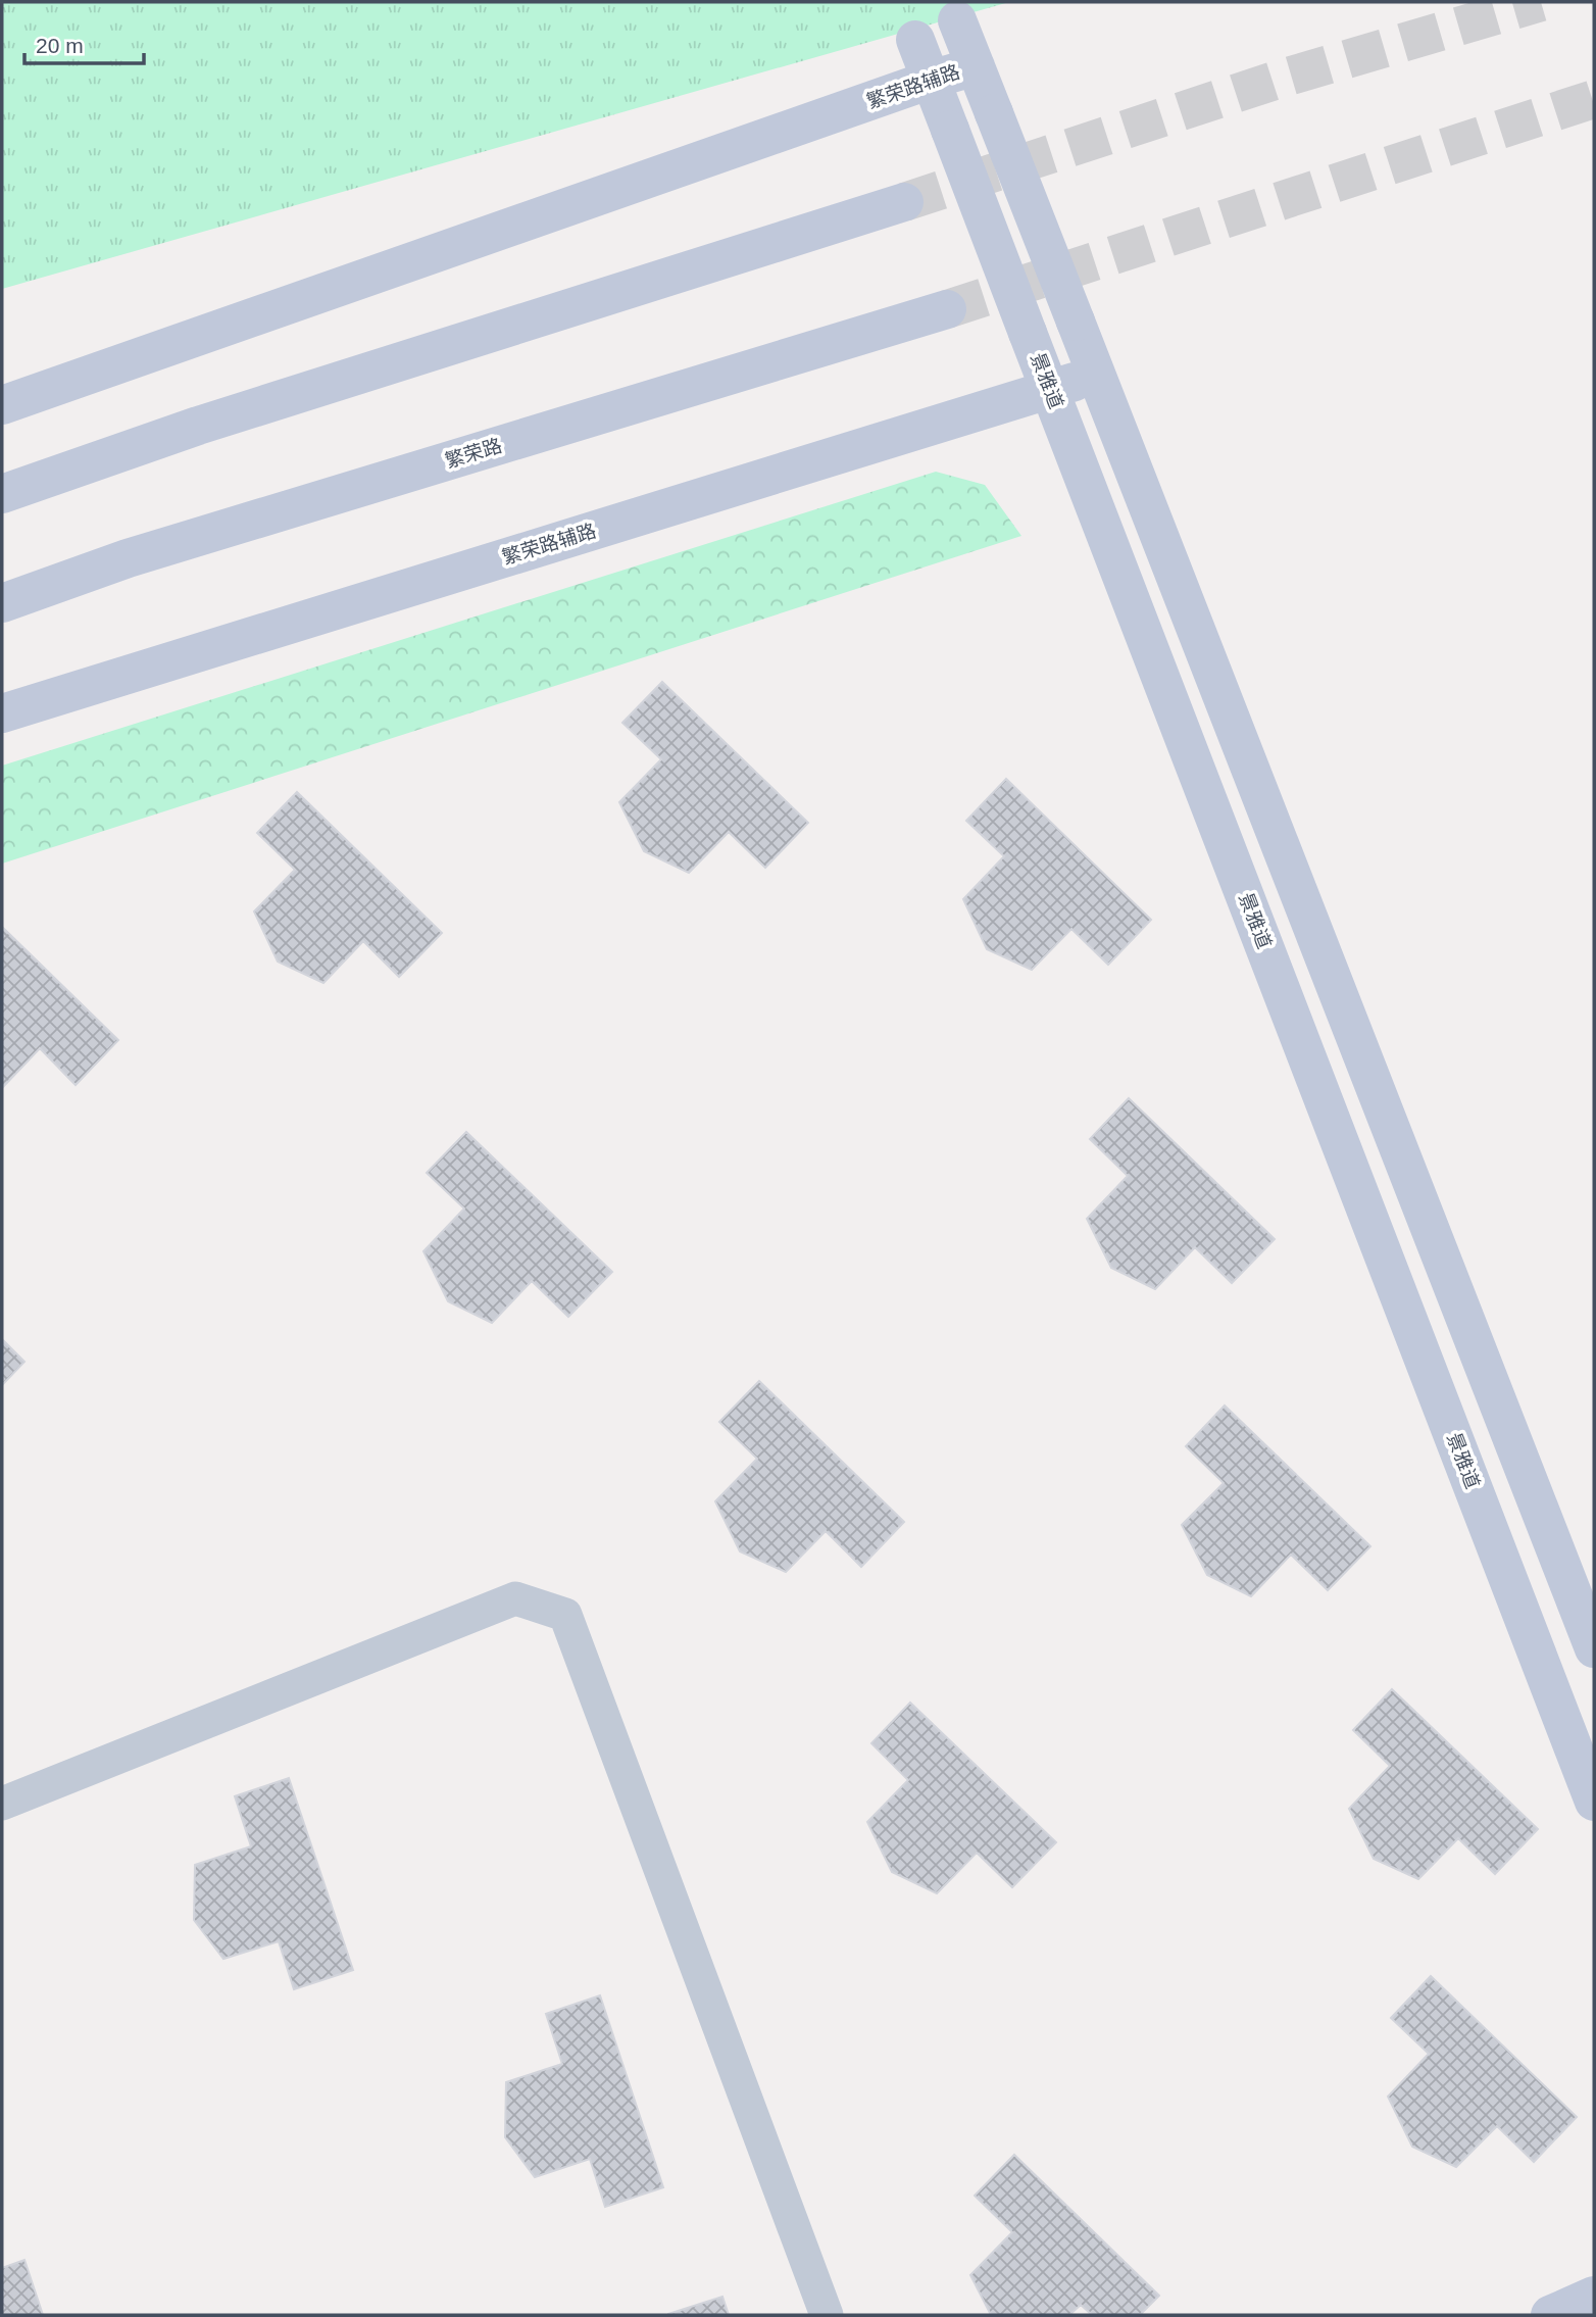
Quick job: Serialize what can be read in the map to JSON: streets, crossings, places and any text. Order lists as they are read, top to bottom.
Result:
{
  "streets": {
    "street": ["繁荣路辅路", "景雅道", "繁荣路"]
  },
  "crossings": [
    ["繁荣路辅路", "景雅道"]
  ],
  "scale_bar": "20 m"
}
